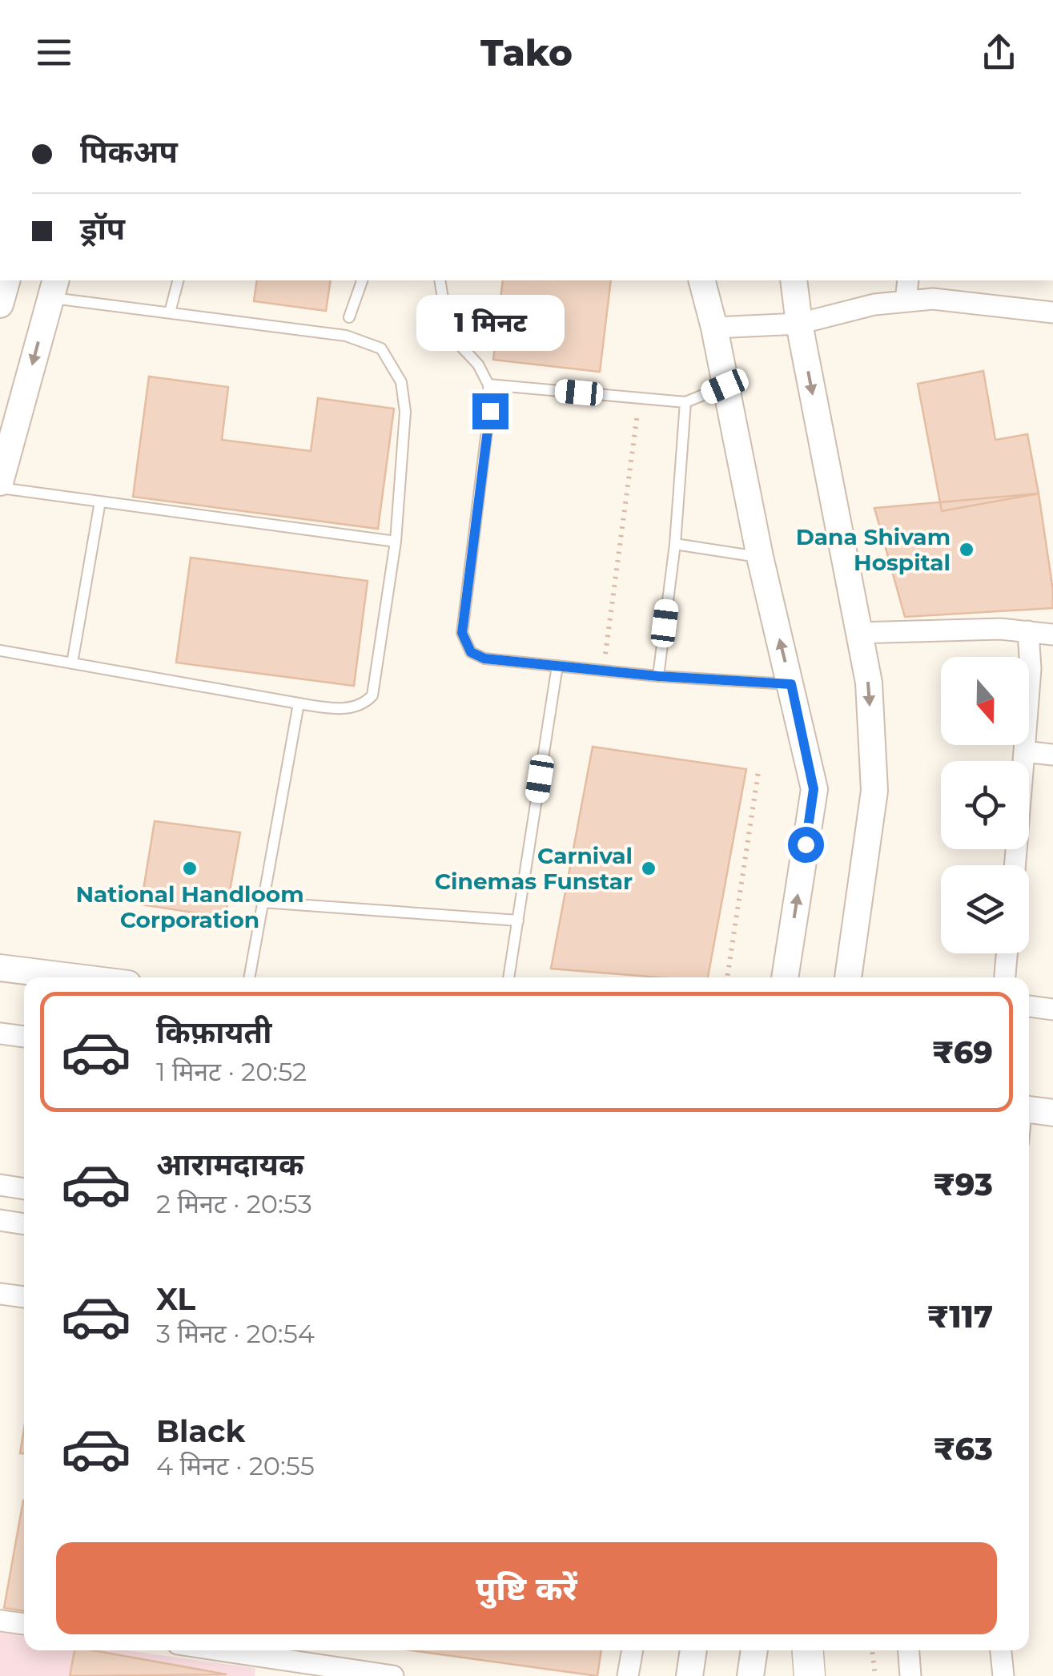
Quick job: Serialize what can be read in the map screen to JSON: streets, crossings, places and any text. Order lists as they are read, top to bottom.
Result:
{
  "places": ["Dana Shivam Hospital", "National Handloom Corporation", "Carnival Cinemas Funstar"],
  "north": "bottom",
  "page": {
    "header": "Tako",
    "banner": ["पिकअप", "ड्रॉप"],
    "bubble": "1 मिनट",
    "list": [
      {
        "name": "किफ़ायती",
        "note": "1 मिनट · 20:52",
        "value": "₹69"
      },
      {
        "name": "आरामदायक",
        "note": "2 मिनट · 20:53",
        "value": "₹93"
      },
      {
        "name": "XL",
        "note": "3 मिनट · 20:54",
        "value": "₹117"
      },
      {
        "name": "Black",
        "note": "4 मिनट · 20:55",
        "value": "₹63"
      }
    ],
    "buttons": "पुष्टि करें"
  }
}
